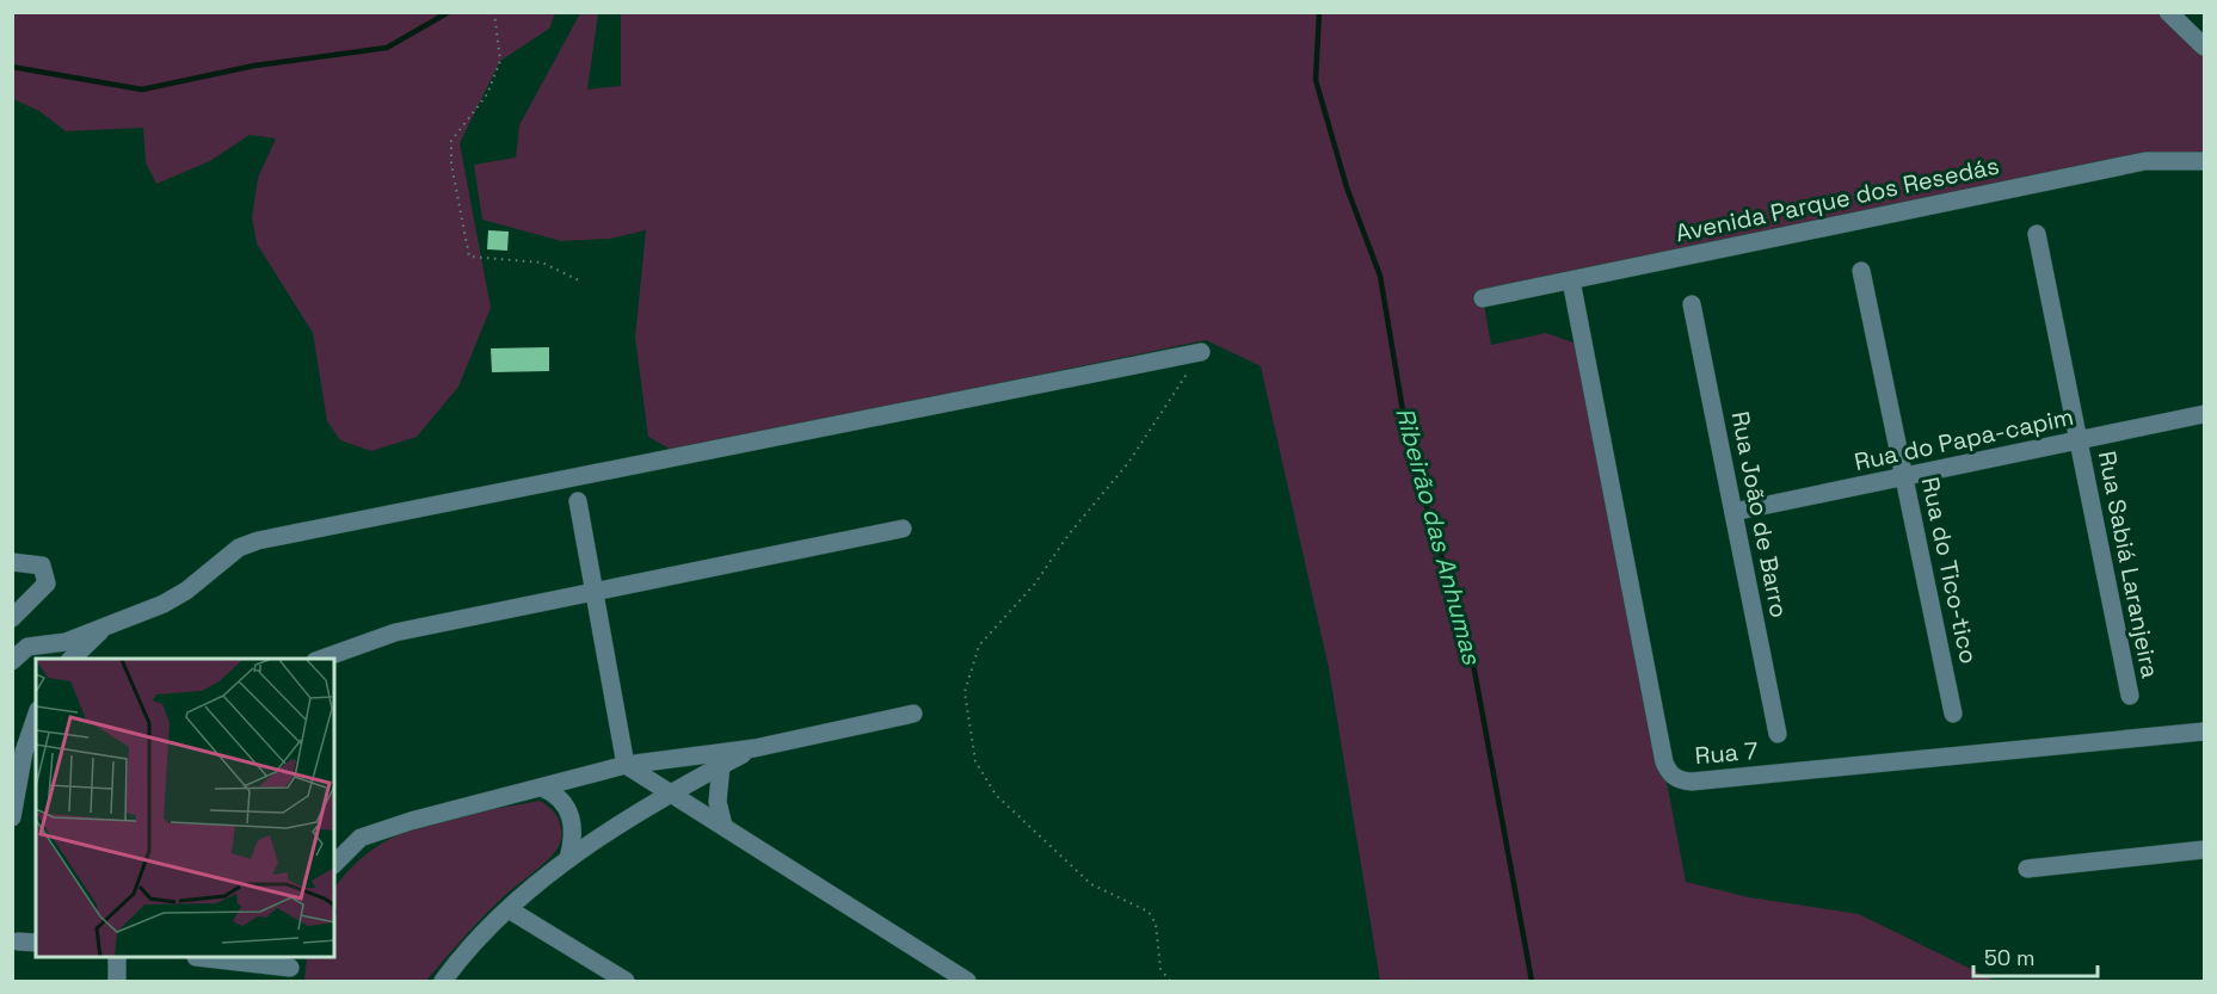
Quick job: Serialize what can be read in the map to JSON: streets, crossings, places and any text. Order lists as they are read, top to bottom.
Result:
{
  "streets": {
    "street": [
      "Avenida Parque dos Resedás",
      "Rua do Papa-capim",
      "Rua João de Barro",
      "Rua Sabiá Laranjeira",
      "Rua do Tico-tico",
      "Rua 7"
    ]
  },
  "crossings": [
    ["Avenida Parque dos Resedás", "Rua 7"],
    ["Rua do Papa-capim", "Rua João de Barro"],
    ["Rua do Papa-capim", "Rua Sabiá Laranjeira"],
    ["Rua do Papa-capim", "Rua do Tico-tico"]
  ],
  "water": ["Ribeirão das Anhumas"],
  "scale_bar": "50 m"
}
